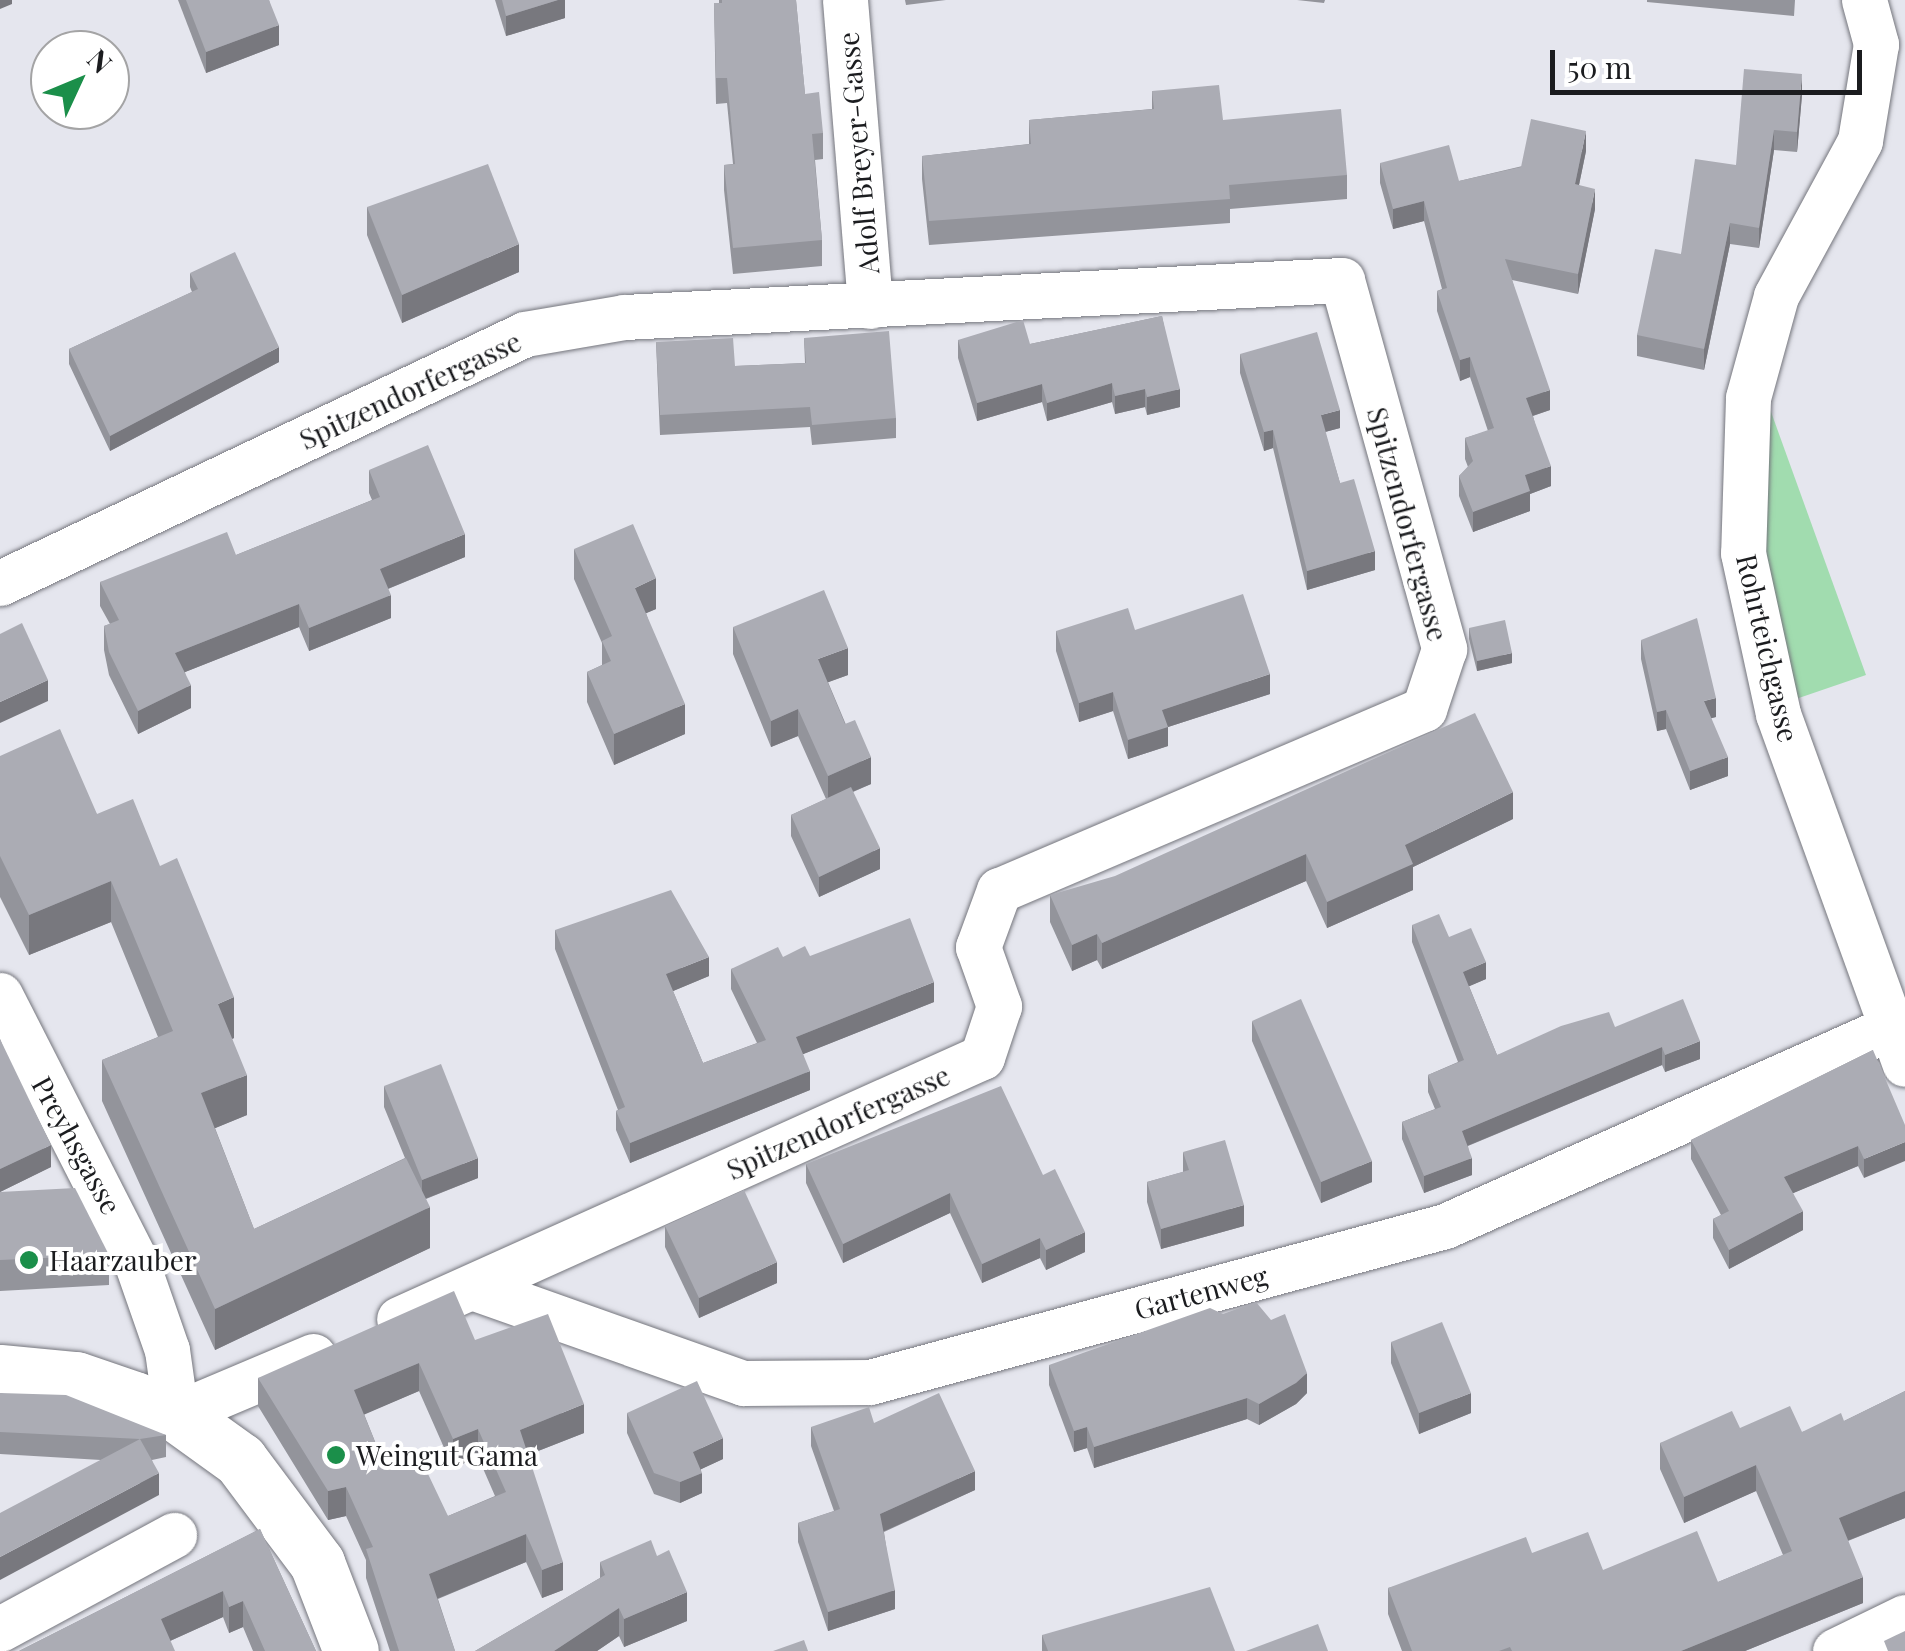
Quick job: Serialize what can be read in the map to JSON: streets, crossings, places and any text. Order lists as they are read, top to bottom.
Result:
{
  "streets": {
    "street": [
      "Adolf Breyer-Gasse",
      "Spitzendorfergasse",
      "Rohrteichgasse",
      "Preyhsgasse",
      "Gartenweg"
    ]
  },
  "crossings": [
    ["Adolf Breyer-Gasse", "Spitzendorfergasse"],
    ["Spitzendorfergasse", "Preyhsgasse"],
    ["Spitzendorfergasse", "Gartenweg"],
    ["Rohrteichgasse", "Gartenweg"]
  ],
  "places": ["Haarzauber", "Weingut Gama"],
  "scale_bar": "50 m",
  "north": "top right"
}
